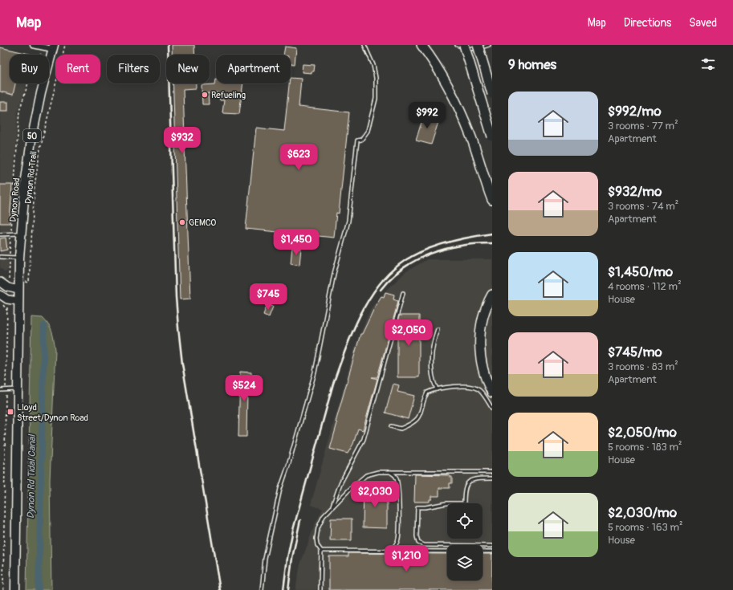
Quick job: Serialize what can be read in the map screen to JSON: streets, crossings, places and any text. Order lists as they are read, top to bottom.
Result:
{
  "streets": {
    "main road": ["50", "Dynon Road"],
    "path": ["Dynon Rd Trail"]
  },
  "crossings": [
    ["Dynon Rd Trail", "Dynon Road"]
  ],
  "water": ["Dynon Rd Tidal Canal"],
  "places": {
    "other": ["Refueling", "GEMCO"],
    "transit": ["Lloyd Street/Dynon Road"]
  },
  "page": {
    "header": "Map",
    "nav": ["Map", "Directions", "Saved"],
    "heading": "9 homes",
    "chip": [
      "Buy",
      "Rent",
      "Filters",
      "New",
      "Apartment"
    ],
    "list": [
      {
        "name": "$992/mo",
        "note": "3 rooms · 77 m² · Apartment"
      },
      {
        "name": "$932/mo",
        "note": "3 rooms · 74 m² · Apartment"
      },
      {
        "name": "$1,450/mo",
        "note": "4 rooms · 112 m² · House"
      },
      {
        "name": "$745/mo",
        "note": "3 rooms · 83 m² · Apartment"
      },
      {
        "name": "$2,050/mo",
        "note": "5 rooms · 183 m² · House"
      },
      {
        "name": "$2,030/mo",
        "note": "5 rooms · 163 m² · House"
      }
    ],
    "price": [
      "$992",
      "$932",
      "$623",
      "$1,450",
      "$745",
      "$2,050",
      "$524",
      "$2,030",
      "$1,210"
    ]
  }
}
